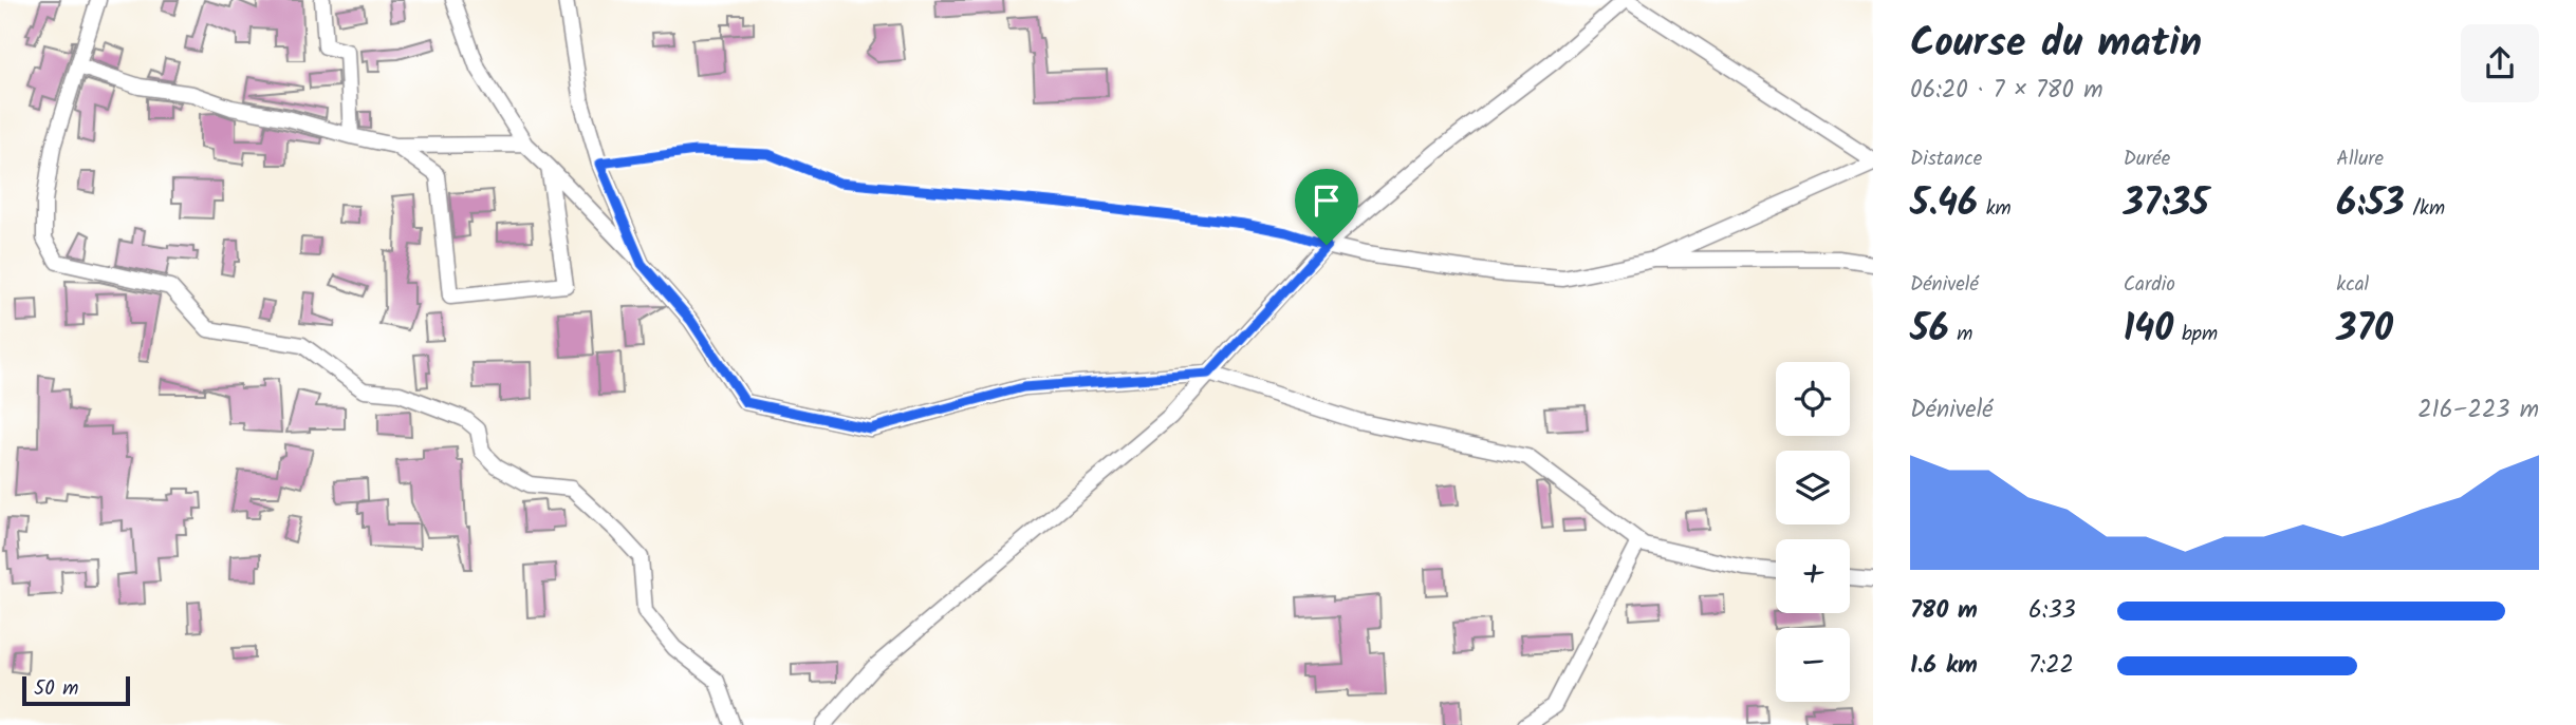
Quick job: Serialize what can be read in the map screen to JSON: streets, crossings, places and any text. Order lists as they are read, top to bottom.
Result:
{
  "scale_bar": "50 m",
  "page": {
    "heading": ["Course du matin", "06:20 · 7 × 780 m"],
    "stats": [
      ["Distance", "5.46 km"],
      ["Durée", "37:35"],
      ["Allure", "6:53 /km"],
      ["Dénivelé", "56 m"],
      ["Cardio", "140 bpm"],
      ["kcal", "370"]
    ],
    "map_buttons": ["+", "−"],
    "chart": ["Dénivelé", "216–223 m"],
    "list": [
      {
        "name": "780 m",
        "note": "6:33"
      },
      {
        "name": "1.6 km",
        "note": "7:22"
      }
    ],
    "scale": "50 m"
  }
}
